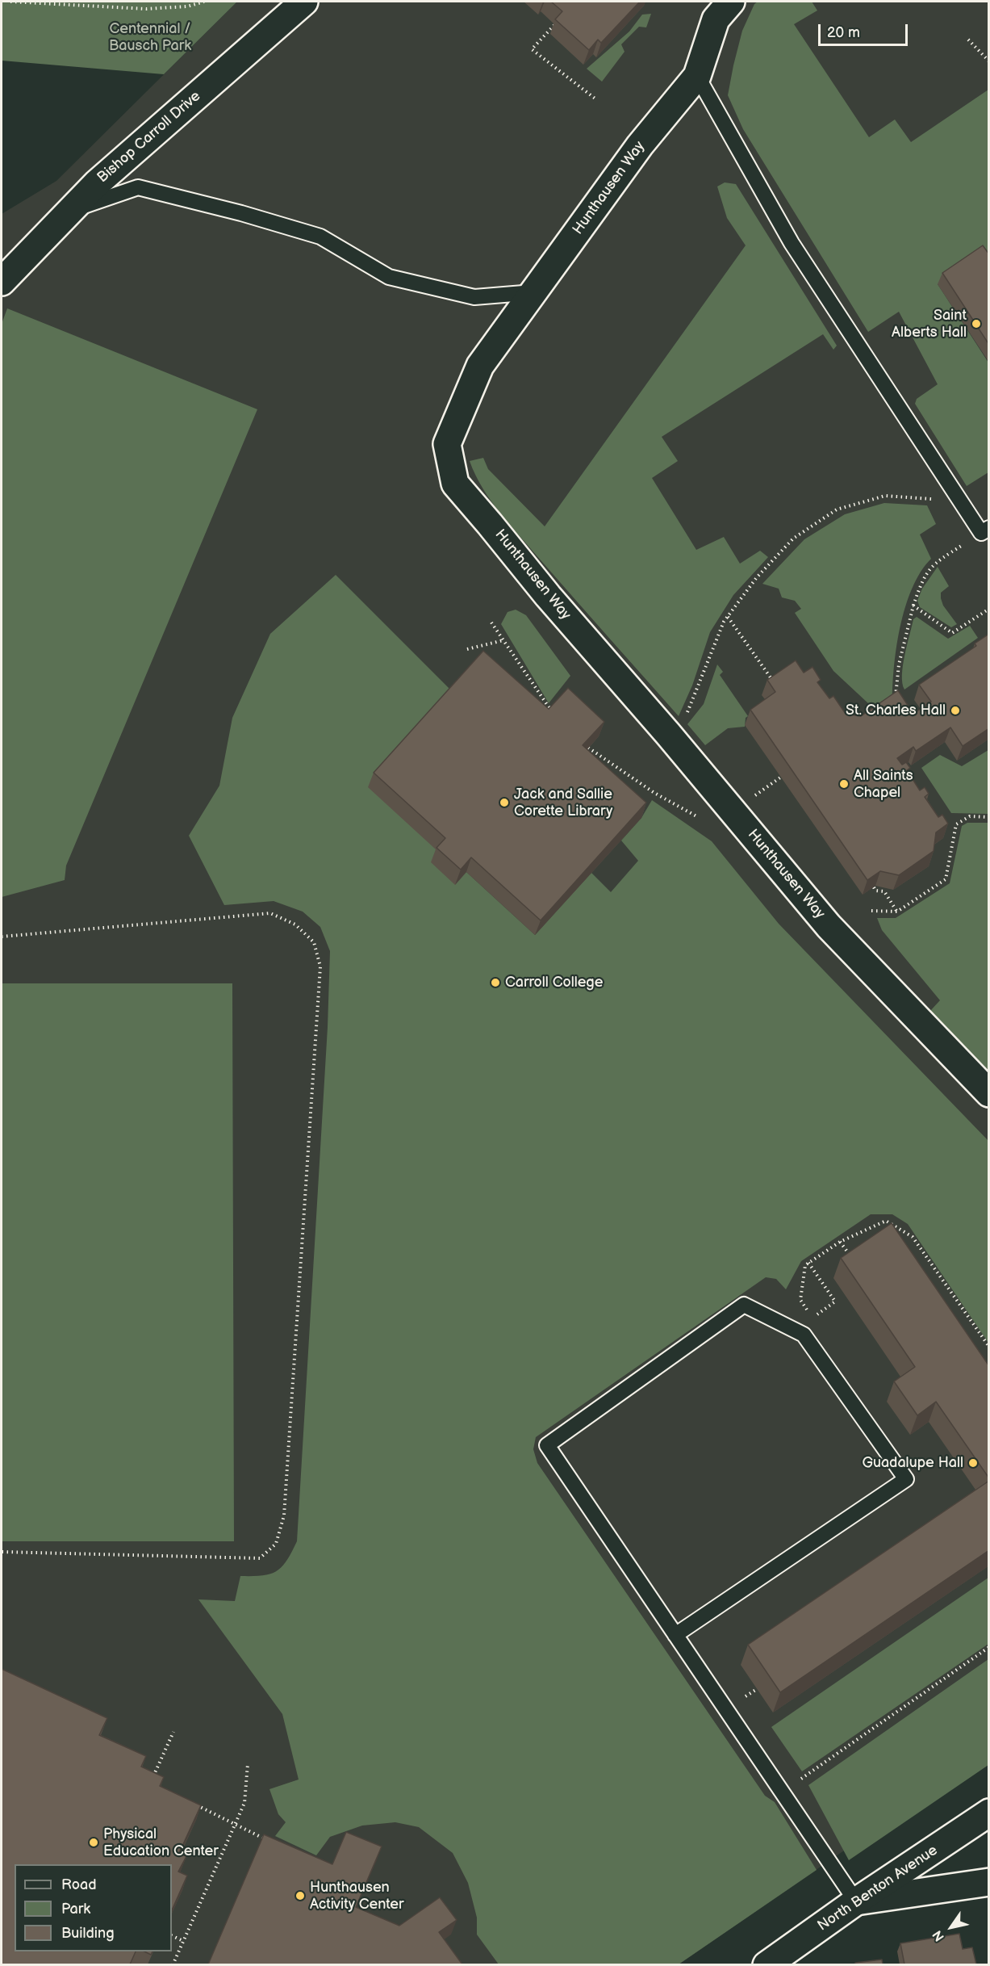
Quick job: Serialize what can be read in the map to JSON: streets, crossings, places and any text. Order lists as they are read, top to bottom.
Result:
{
  "streets": {
    "street": ["Bishop Carroll Drive", "Hunthausen Way", "North Benton Avenue"]
  },
  "parks": ["Centennial / Bausch Park"],
  "places": [
    "Saint Alberts Hall",
    "St. Charles Hall",
    "All Saints Chapel",
    "Jack and Sallie Corette Library",
    "Carroll College",
    "Guadalupe Hall",
    "Physical Education Center",
    "Hunthausen Activity Center"
  ],
  "legend": ["Road", "Park", "Building"],
  "scale_bar": "20 m",
  "north": "bottom left"
}
